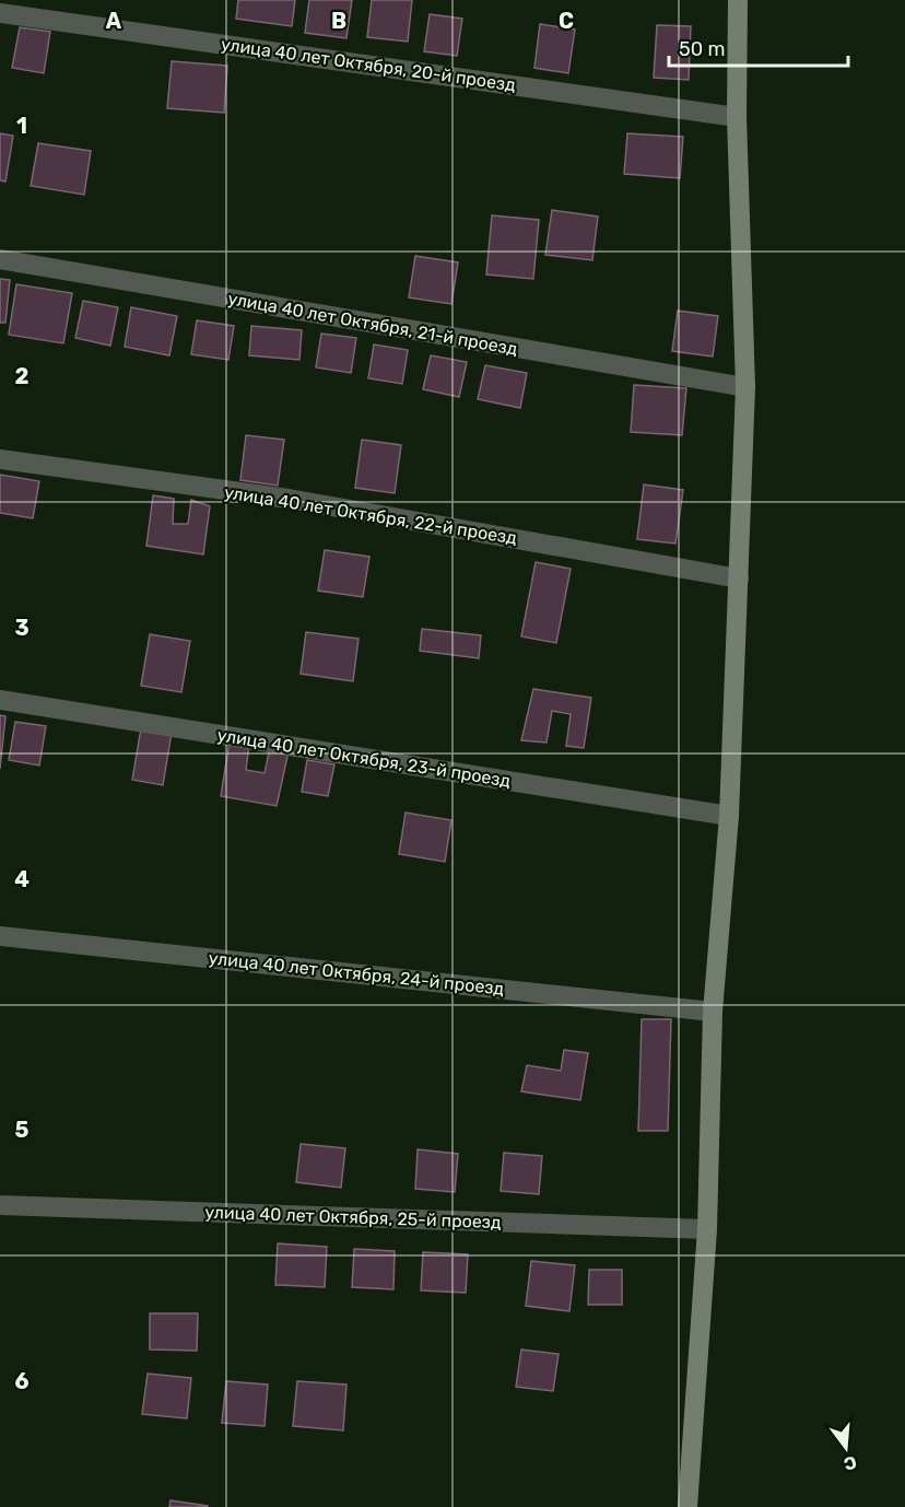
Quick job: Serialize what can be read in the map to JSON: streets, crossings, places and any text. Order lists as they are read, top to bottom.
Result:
{
  "streets": {
    "street": [
      "улица 40 лет Октября, 20-й проезд",
      "улица 40 лет Октября, 21-й проезд",
      "улица 40 лет Октября, 22-й проезд",
      "улица 40 лет Октября, 23-й проезд",
      "улица 40 лет Октября, 24-й проезд",
      "улица 40 лет Октября, 25-й проезд"
    ]
  },
  "scale_bar": "50 m",
  "north": "bottom",
  "grid": {
    "columns": ["A", "B", "C"],
    "rows": [
      "1",
      "2",
      "3",
      "4",
      "5",
      "6"
    ]
  }
}
